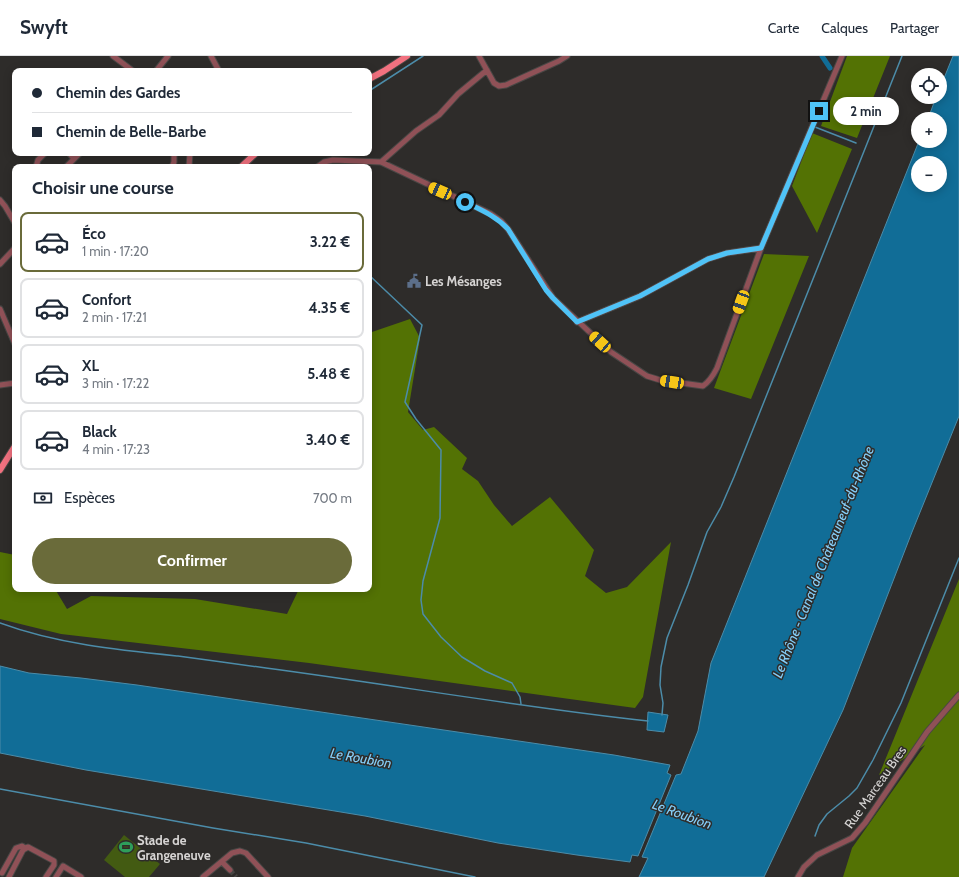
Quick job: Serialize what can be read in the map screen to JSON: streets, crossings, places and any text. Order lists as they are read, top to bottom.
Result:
{
  "streets": {
    "street": ["Rue Marceau Bres"]
  },
  "water": ["Le Rhône - Canal de Châteauneuf-du-Rhône", "Le Roubion"],
  "places": {
    "public building": ["Les Mésanges"],
    "sports": ["Stade de Grangeneuve"]
  },
  "page": {
    "header": "Swyft",
    "nav": ["Carte", "Calques", "Partager"],
    "map_buttons": ["+", "−"],
    "banner": ["Chemin des Gardes", "Chemin de Belle-Barbe"],
    "bubble": "2 min",
    "heading": "Choisir une course",
    "list": [
      {
        "name": "Éco",
        "note": "1 min · 17:20",
        "value": "3.22 €"
      },
      {
        "name": "Confort",
        "note": "2 min · 17:21",
        "value": "4.35 €"
      },
      {
        "name": "XL",
        "note": "3 min · 17:22",
        "value": "5.48 €"
      },
      {
        "name": "Black",
        "note": "4 min · 17:23",
        "value": "3.40 €"
      }
    ],
    "pay": ["Espèces", "700 m"],
    "buttons": "Confirmer"
  }
}
